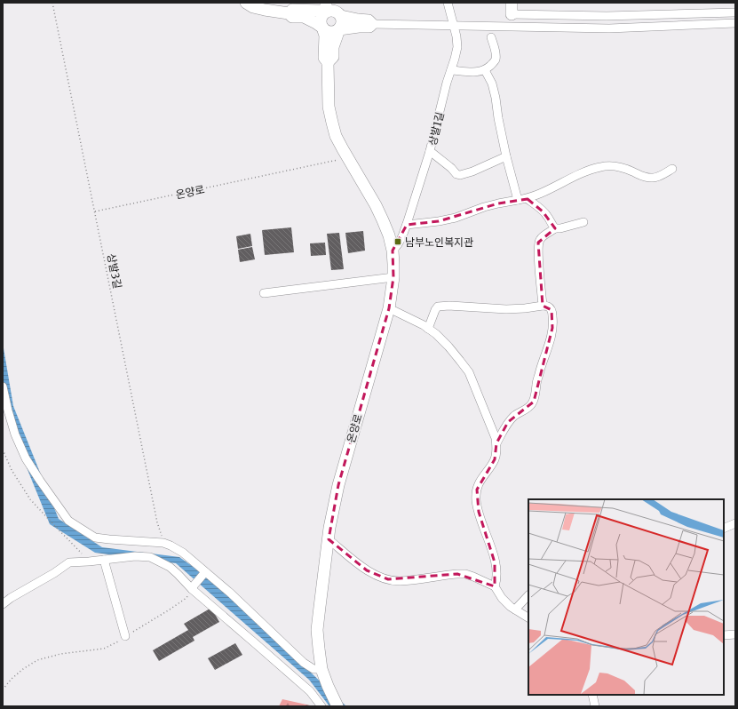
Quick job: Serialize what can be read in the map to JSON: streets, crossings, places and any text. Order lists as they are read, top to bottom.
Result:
{
  "streets": {
    "main road": ["온양로"],
    "street": ["상발1길"],
    "path": ["상발3길"]
  },
  "crossings": [
    ["상발1길", "온양로"],
    ["온양로", "상발3길"]
  ],
  "places": {
    "transit": ["남부노인복지관"]
  }
}
